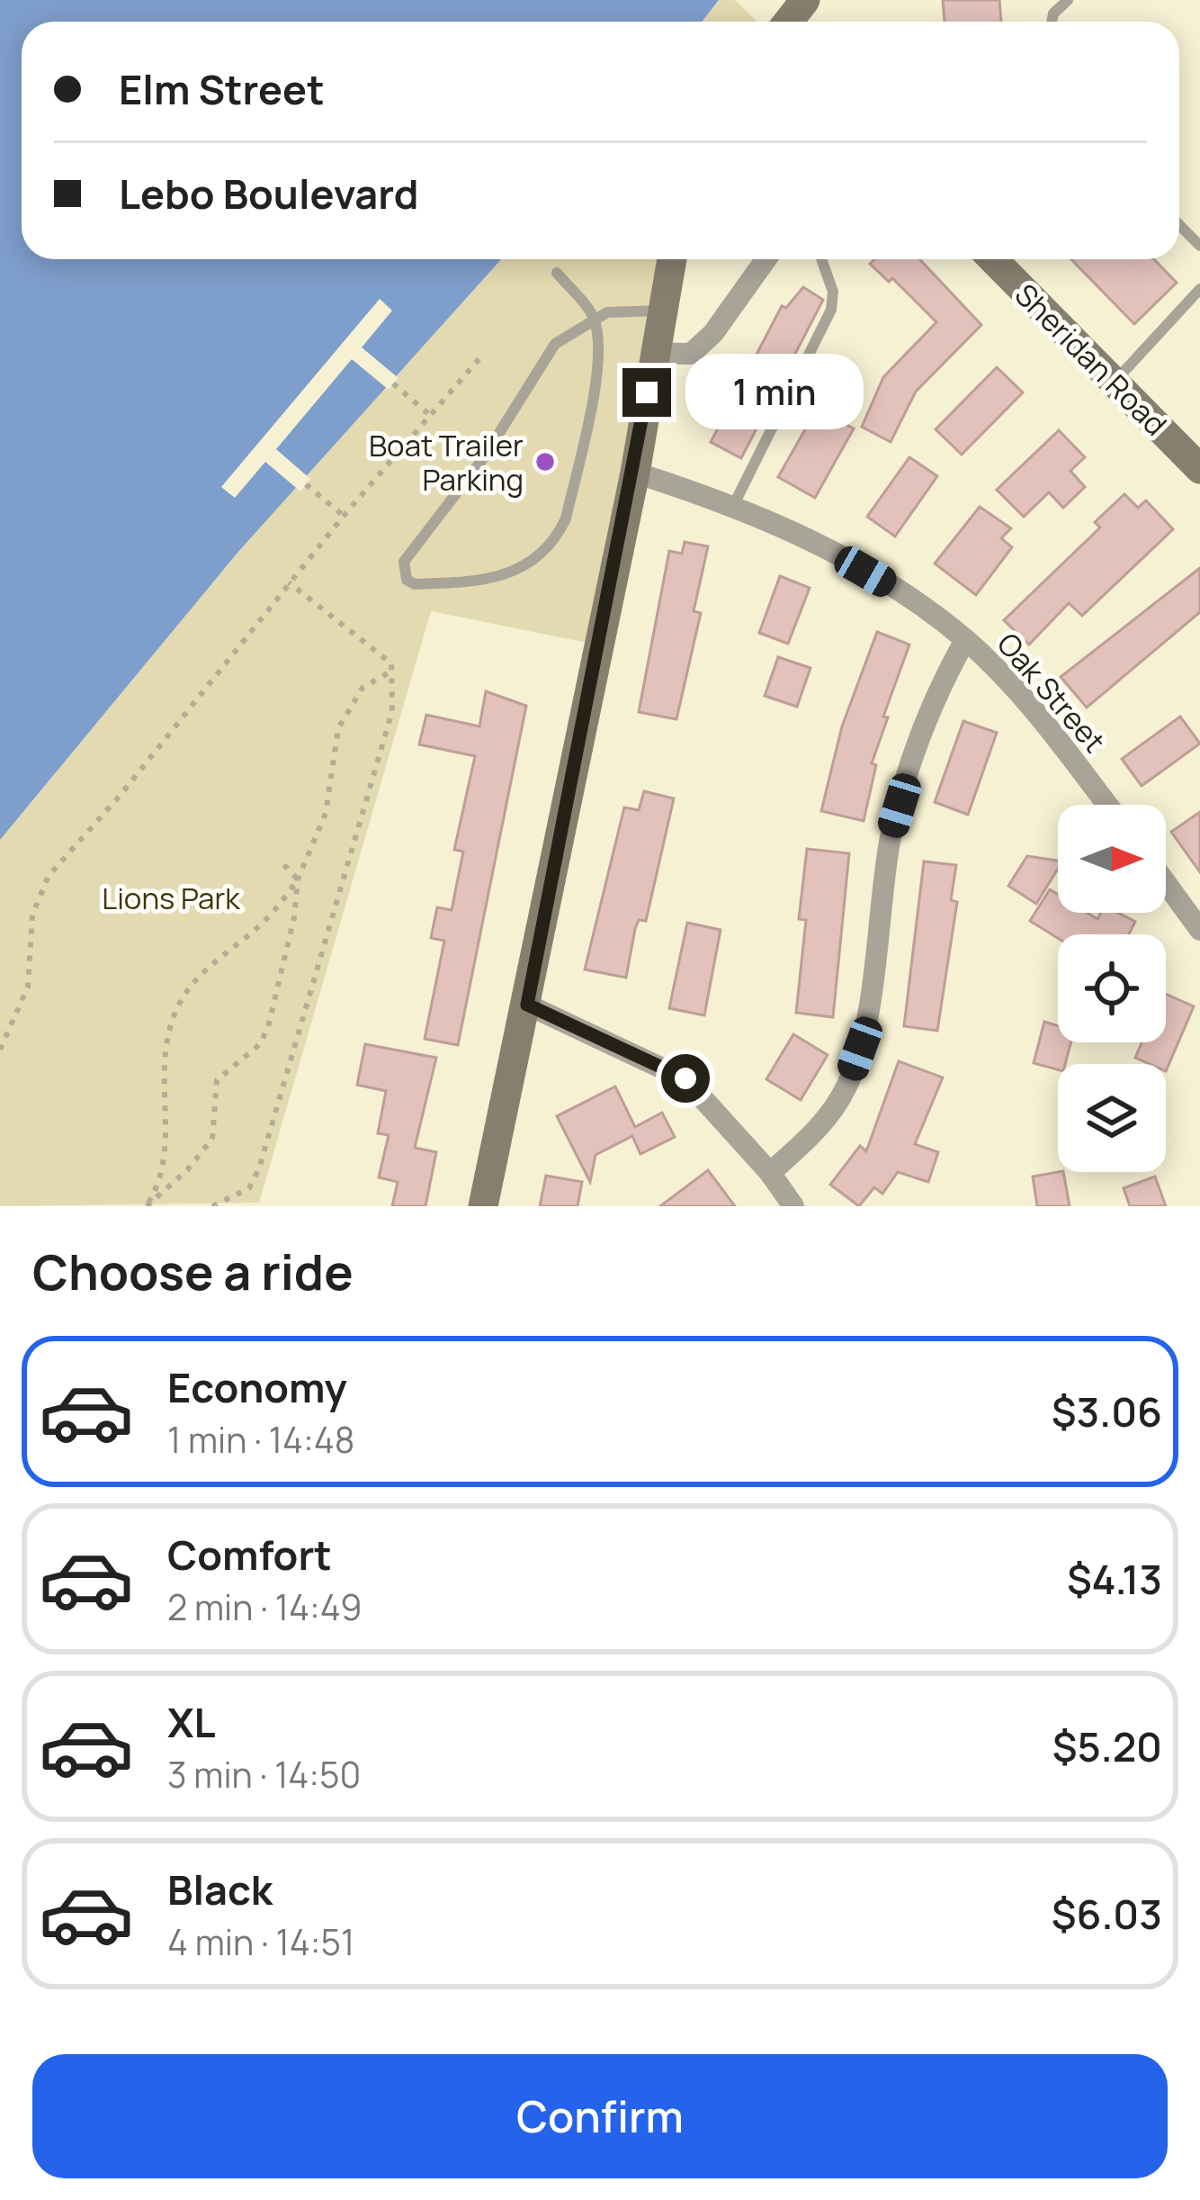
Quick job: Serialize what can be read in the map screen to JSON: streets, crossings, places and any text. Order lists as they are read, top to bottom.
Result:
{
  "streets": {
    "main road": ["Sheridan Road"],
    "street": ["Oak Street"]
  },
  "parks": ["Lions Park"],
  "places": ["Boat Trailer Parking"],
  "north": "right",
  "page": {
    "banner": ["Elm Street", "Lebo Boulevard"],
    "bubble": "1 min",
    "heading": "Choose a ride",
    "list": [
      {
        "name": "Economy",
        "note": "1 min · 14:48",
        "value": "$3.06"
      },
      {
        "name": "Comfort",
        "note": "2 min · 14:49",
        "value": "$4.13"
      },
      {
        "name": "XL",
        "note": "3 min · 14:50",
        "value": "$5.20"
      },
      {
        "name": "Black",
        "note": "4 min · 14:51",
        "value": "$6.03"
      }
    ],
    "buttons": "Confirm"
  }
}
